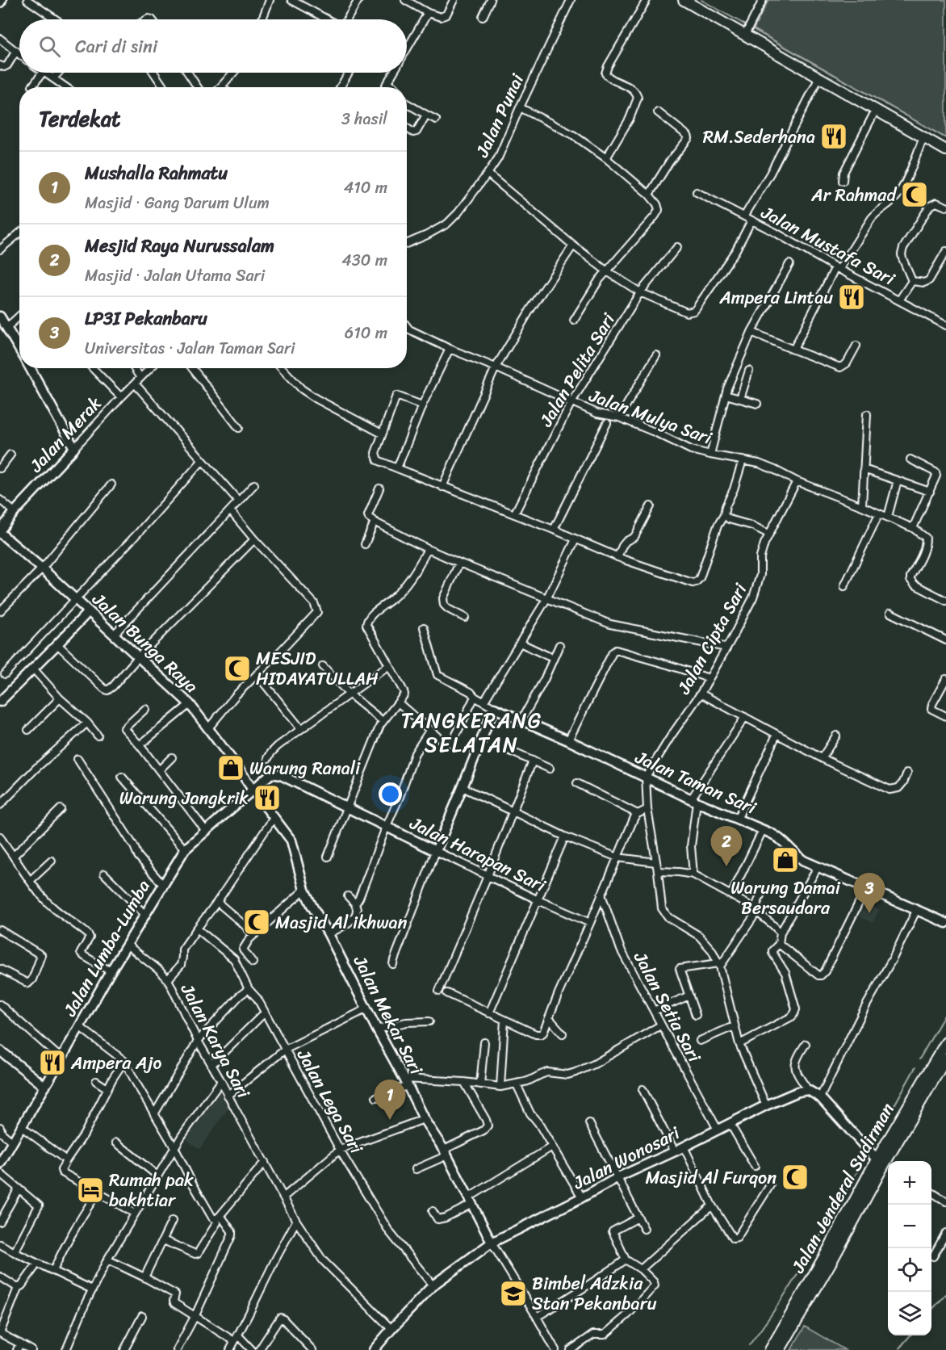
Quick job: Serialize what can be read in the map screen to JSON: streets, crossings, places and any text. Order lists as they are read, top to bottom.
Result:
{
  "streets": {
    "main road": ["Jalan Jenderal Sudirman"],
    "street": [
      "Jalan Punai",
      "Jalan Mustafa Sari",
      "Jalan Pelita Sari",
      "Jalan Mulya Sari",
      "Jalan Merak",
      "Jalan Cipta Sari",
      "Jalan Bunga Raya",
      "Jalan Taman Sari",
      "Jalan Harapan Sari",
      "Jalan Lumba-Lumba",
      "Jalan Setia Sari",
      "Jalan Mekar Sari",
      "Jalan Karya Sari",
      "Jalan Lega Sari",
      "Jalan Wonosari"
    ]
  },
  "crossings": [
    ["Jalan Punai", "Jalan Mustafa Sari"],
    ["Jalan Punai", "Jalan Pelita Sari"],
    ["Jalan Pelita Sari", "Jalan Mulya Sari"],
    ["Jalan Mulya Sari", "Jalan Cipta Sari"],
    ["Jalan Merak", "Jalan Bunga Raya"],
    ["Jalan Cipta Sari", "Jalan Taman Sari"],
    ["Jalan Bunga Raya", "Jalan Harapan Sari"],
    ["Jalan Bunga Raya", "Jalan Lumba-Lumba"],
    ["Jalan Bunga Raya", "Jalan Mekar Sari"],
    ["Jalan Harapan Sari", "Jalan Lumba-Lumba"],
    ["Jalan Harapan Sari", "Jalan Mekar Sari"],
    ["Jalan Lumba-Lumba", "Jalan Mekar Sari"],
    ["Jalan Lumba-Lumba", "Jalan Karya Sari"],
    ["Jalan Setia Sari", "Jalan Wonosari"],
    ["Jalan Mekar Sari", "Jalan Wonosari"],
    ["Jalan Karya Sari", "Jalan Wonosari"],
    ["Jalan Lega Sari", "Jalan Wonosari"]
  ],
  "districts": ["TANGKERANG SELATAN"],
  "places": {
    "restaurant": [
      "RM.Sederhana",
      "Ampera Lintau",
      "Warung Jangkrik",
      "Ampera Ajo"
    ],
    "mosque": [
      "Ar Rahmad",
      "MESJID HIDAYATULLAH",
      "Masjid Al ikhwan",
      "Masjid Al Furqon"
    ],
    "shop": ["Warung Ranali", "Warung Damai Bersaudara"],
    "hotel": ["Rumah pak bakhtiar"],
    "school or university": ["Bimbel Adzkia Stan Pekanbaru"]
  },
  "page": {
    "search": "Cari di sini",
    "heading": ["Terdekat", "3 hasil"],
    "list": [
      {
        "mark": "1",
        "name": "Mushalla Rahmatu",
        "note": "Masjid · Gang Darum Ulum",
        "value": "410 m"
      },
      {
        "mark": "2",
        "name": "Mesjid Raya Nurussalam",
        "note": "Masjid · Jalan Utama Sari",
        "value": "430 m"
      },
      {
        "mark": "3",
        "name": "LP3I Pekanbaru",
        "note": "Universitas · Jalan Taman Sari",
        "value": "610 m"
      }
    ],
    "pins": ["2", "3", "1"],
    "map_buttons": ["+", "−"]
  }
}
